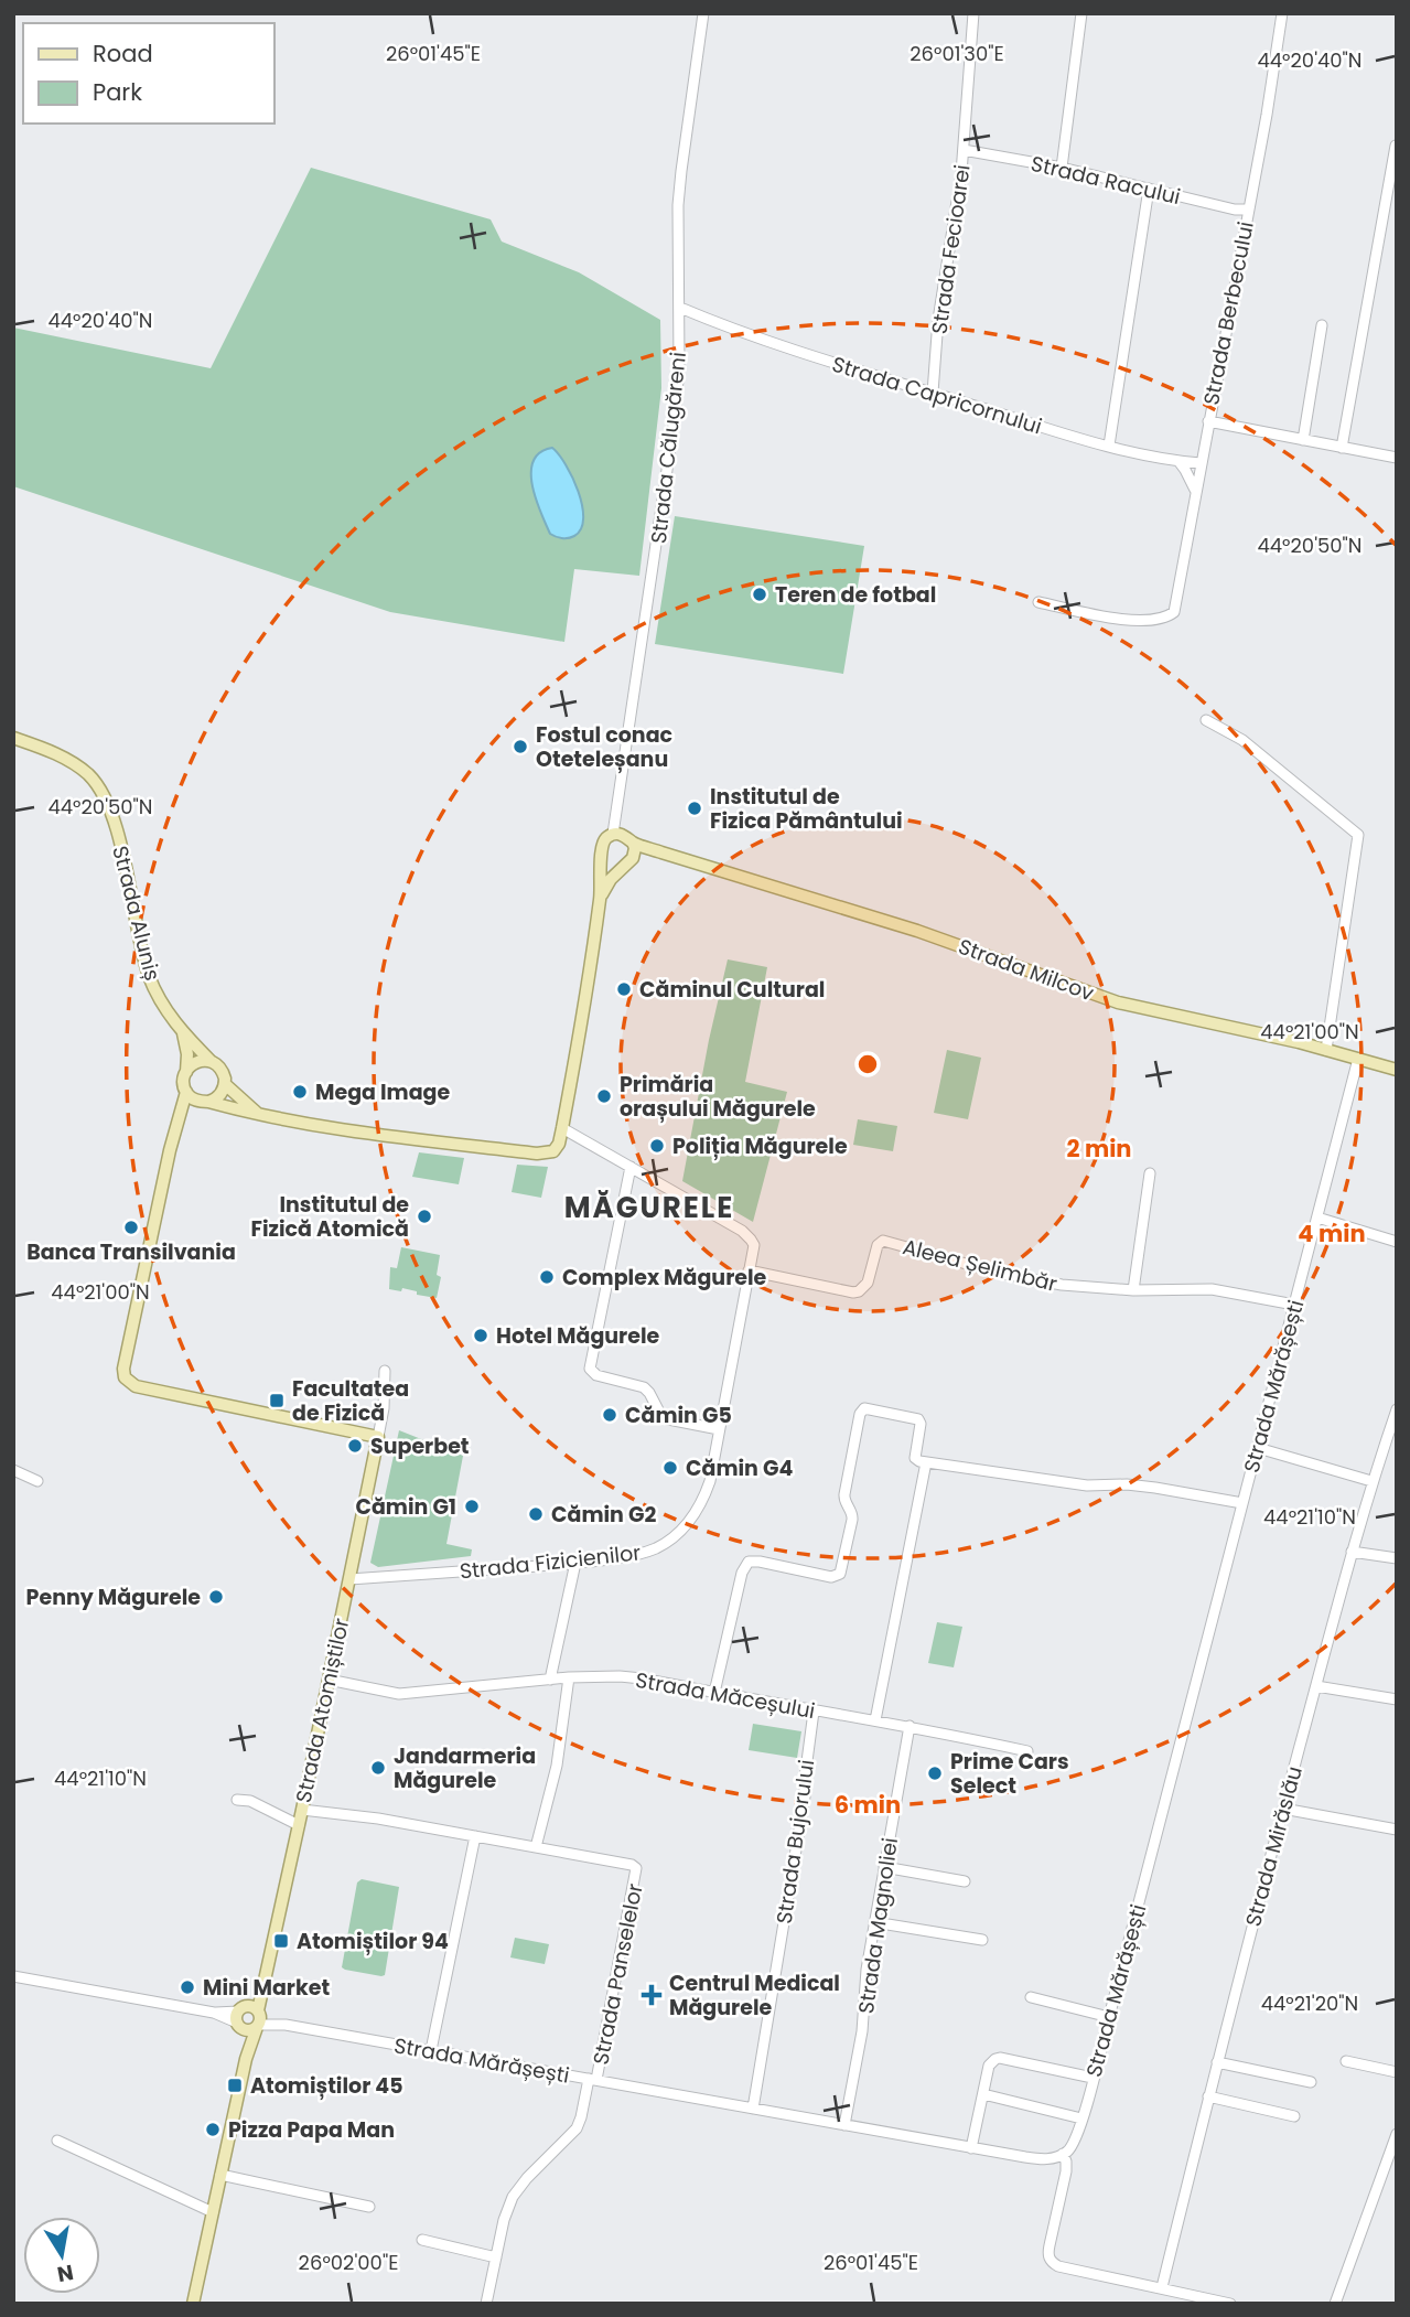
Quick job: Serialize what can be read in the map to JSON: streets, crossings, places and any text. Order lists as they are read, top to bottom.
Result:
{
  "streets": {
    "main road": ["Strada Aluniș", "Strada Milcov", "Strada Atomiștilor"],
    "street": [
      "Strada Racului",
      "Strada Fecioarei",
      "Strada Berbecului",
      "Strada Capricornului",
      "Strada Călugăreni",
      "Aleea Șelimbăr",
      "Strada Mărășești",
      "Strada Fizicienilor",
      "Strada Măceșului",
      "Strada Bujorului",
      "Strada Mirăslău",
      "Strada Magnoliei",
      "Strada Panselelor"
    ]
  },
  "crossings": [
    ["Strada Racului", "Strada Fecioarei"],
    ["Strada Racului", "Strada Berbecului"],
    ["Strada Fecioarei", "Strada Capricornului"],
    ["Strada Berbecului", "Strada Capricornului"],
    ["Strada Capricornului", "Strada Călugăreni"],
    ["Strada Călugăreni", "Strada Milcov"],
    ["Strada Milcov", "Strada Mărășești"],
    ["Aleea Șelimbăr", "Strada Mărășești"],
    ["Aleea Șelimbăr", "Strada Fizicienilor"],
    ["Strada Mărășești", "Strada Atomiștilor"],
    ["Strada Mărășești", "Strada Bujorului"],
    ["Strada Mărășești", "Strada Magnoliei"],
    ["Strada Mărășești", "Strada Panselelor"],
    ["Strada Fizicienilor", "Strada Atomiștilor"],
    ["Strada Măceșului", "Strada Atomiștilor"],
    ["Strada Măceșului", "Strada Bujorului"],
    ["Strada Măceșului", "Strada Magnoliei"]
  ],
  "districts": ["MĂGURELE"],
  "places": {
    "other": [
      "Teren de fotbal",
      "Fostul conac Oteteleșanu",
      "Institutul de Fizica Pământului",
      "Căminul Cultural",
      "Mega Image",
      "Primăria orașului Măgurele",
      "Poliția Măgurele",
      "Institutul de Fizică Atomică",
      "Banca Transilvania",
      "Complex Măgurele",
      "Hotel Măgurele",
      "Cămin G5",
      "Superbet",
      "Cămin G4",
      "Cămin G1",
      "Cămin G2",
      "Penny Măgurele",
      "Jandarmeria Măgurele",
      "Prime Cars Select",
      "Mini Market",
      "Pizza Papa Man"
    ],
    "transit": ["Facultatea de Fizică", "Atomiștilor 94", "Atomiștilor 45"],
    "health": ["Centrul Medical Măgurele"]
  },
  "legend": ["Road", "Park"],
  "north": "bottom",
  "coordinates": [
    "26°01'45\"E",
    "26°01'30\"E",
    "44°20'40\"N",
    "44°20'50\"N",
    "44°21'00\"N",
    "44°21'10\"N",
    "44°21'20\"N",
    "26°02'00\"E"
  ],
  "rings": ["2 min", "4 min", "6 min"]
}
